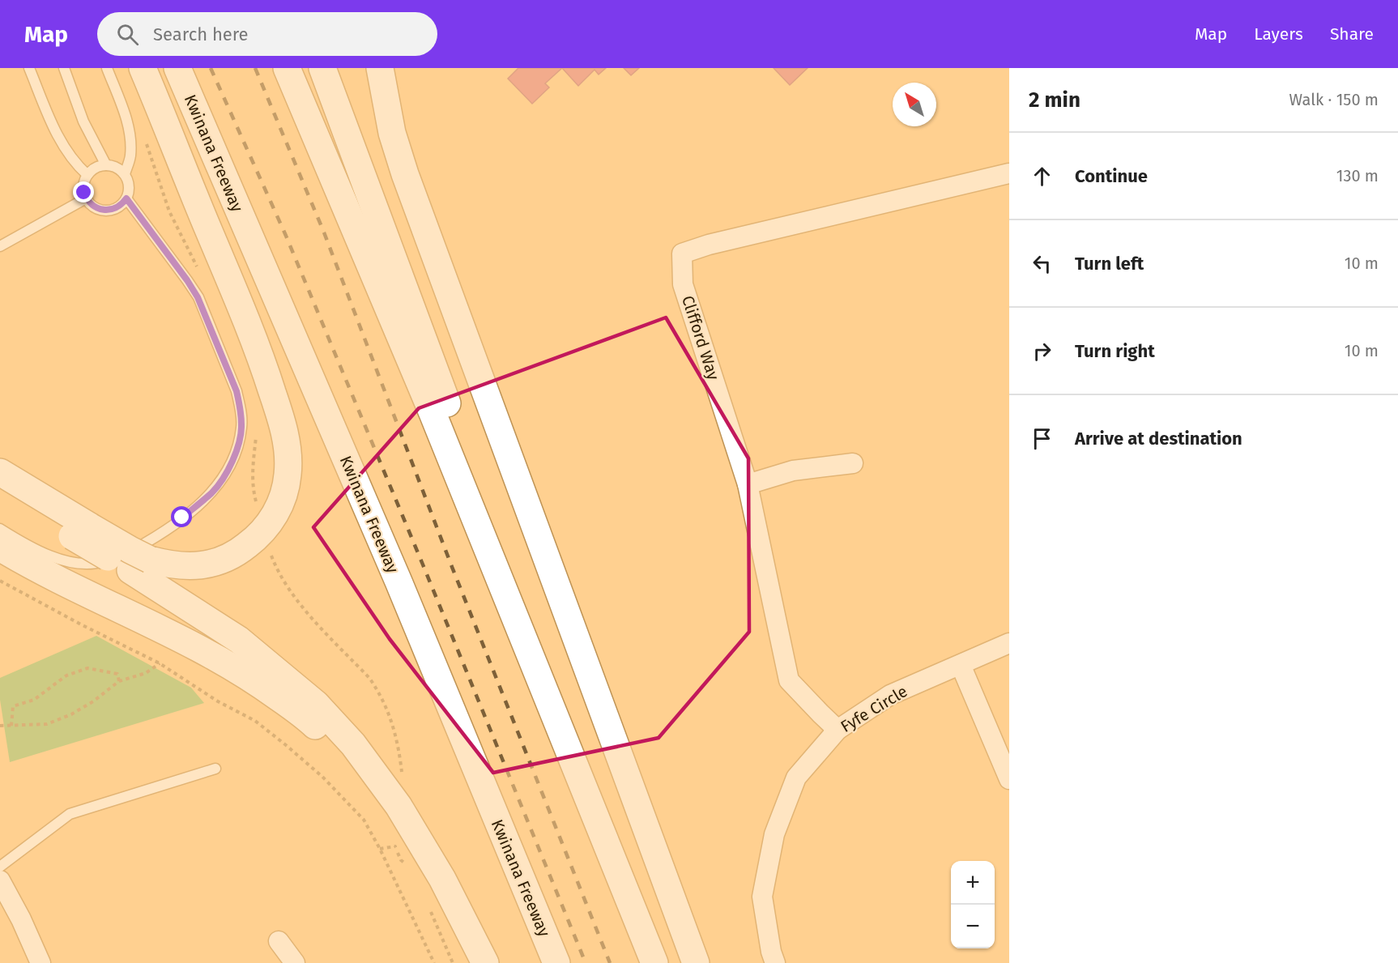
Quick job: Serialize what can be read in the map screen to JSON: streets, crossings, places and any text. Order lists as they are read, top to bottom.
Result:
{
  "streets": {
    "highway": ["Kwinana Freeway"],
    "street": ["Clifford Way", "Fyfe Circle"]
  },
  "crossings": [
    ["Clifford Way", "Fyfe Circle"]
  ],
  "north": "top left",
  "page": {
    "header": "Map",
    "search": "Search here",
    "nav": ["Map", "Layers", "Share"],
    "heading": ["2 min", "Walk · 150 m"],
    "list": [
      ["Continue", "130 m"],
      ["Turn left", "10 m"],
      ["Turn right", "10 m"],
      "Arrive at destination"
    ],
    "map_buttons": ["+", "−"]
  }
}
